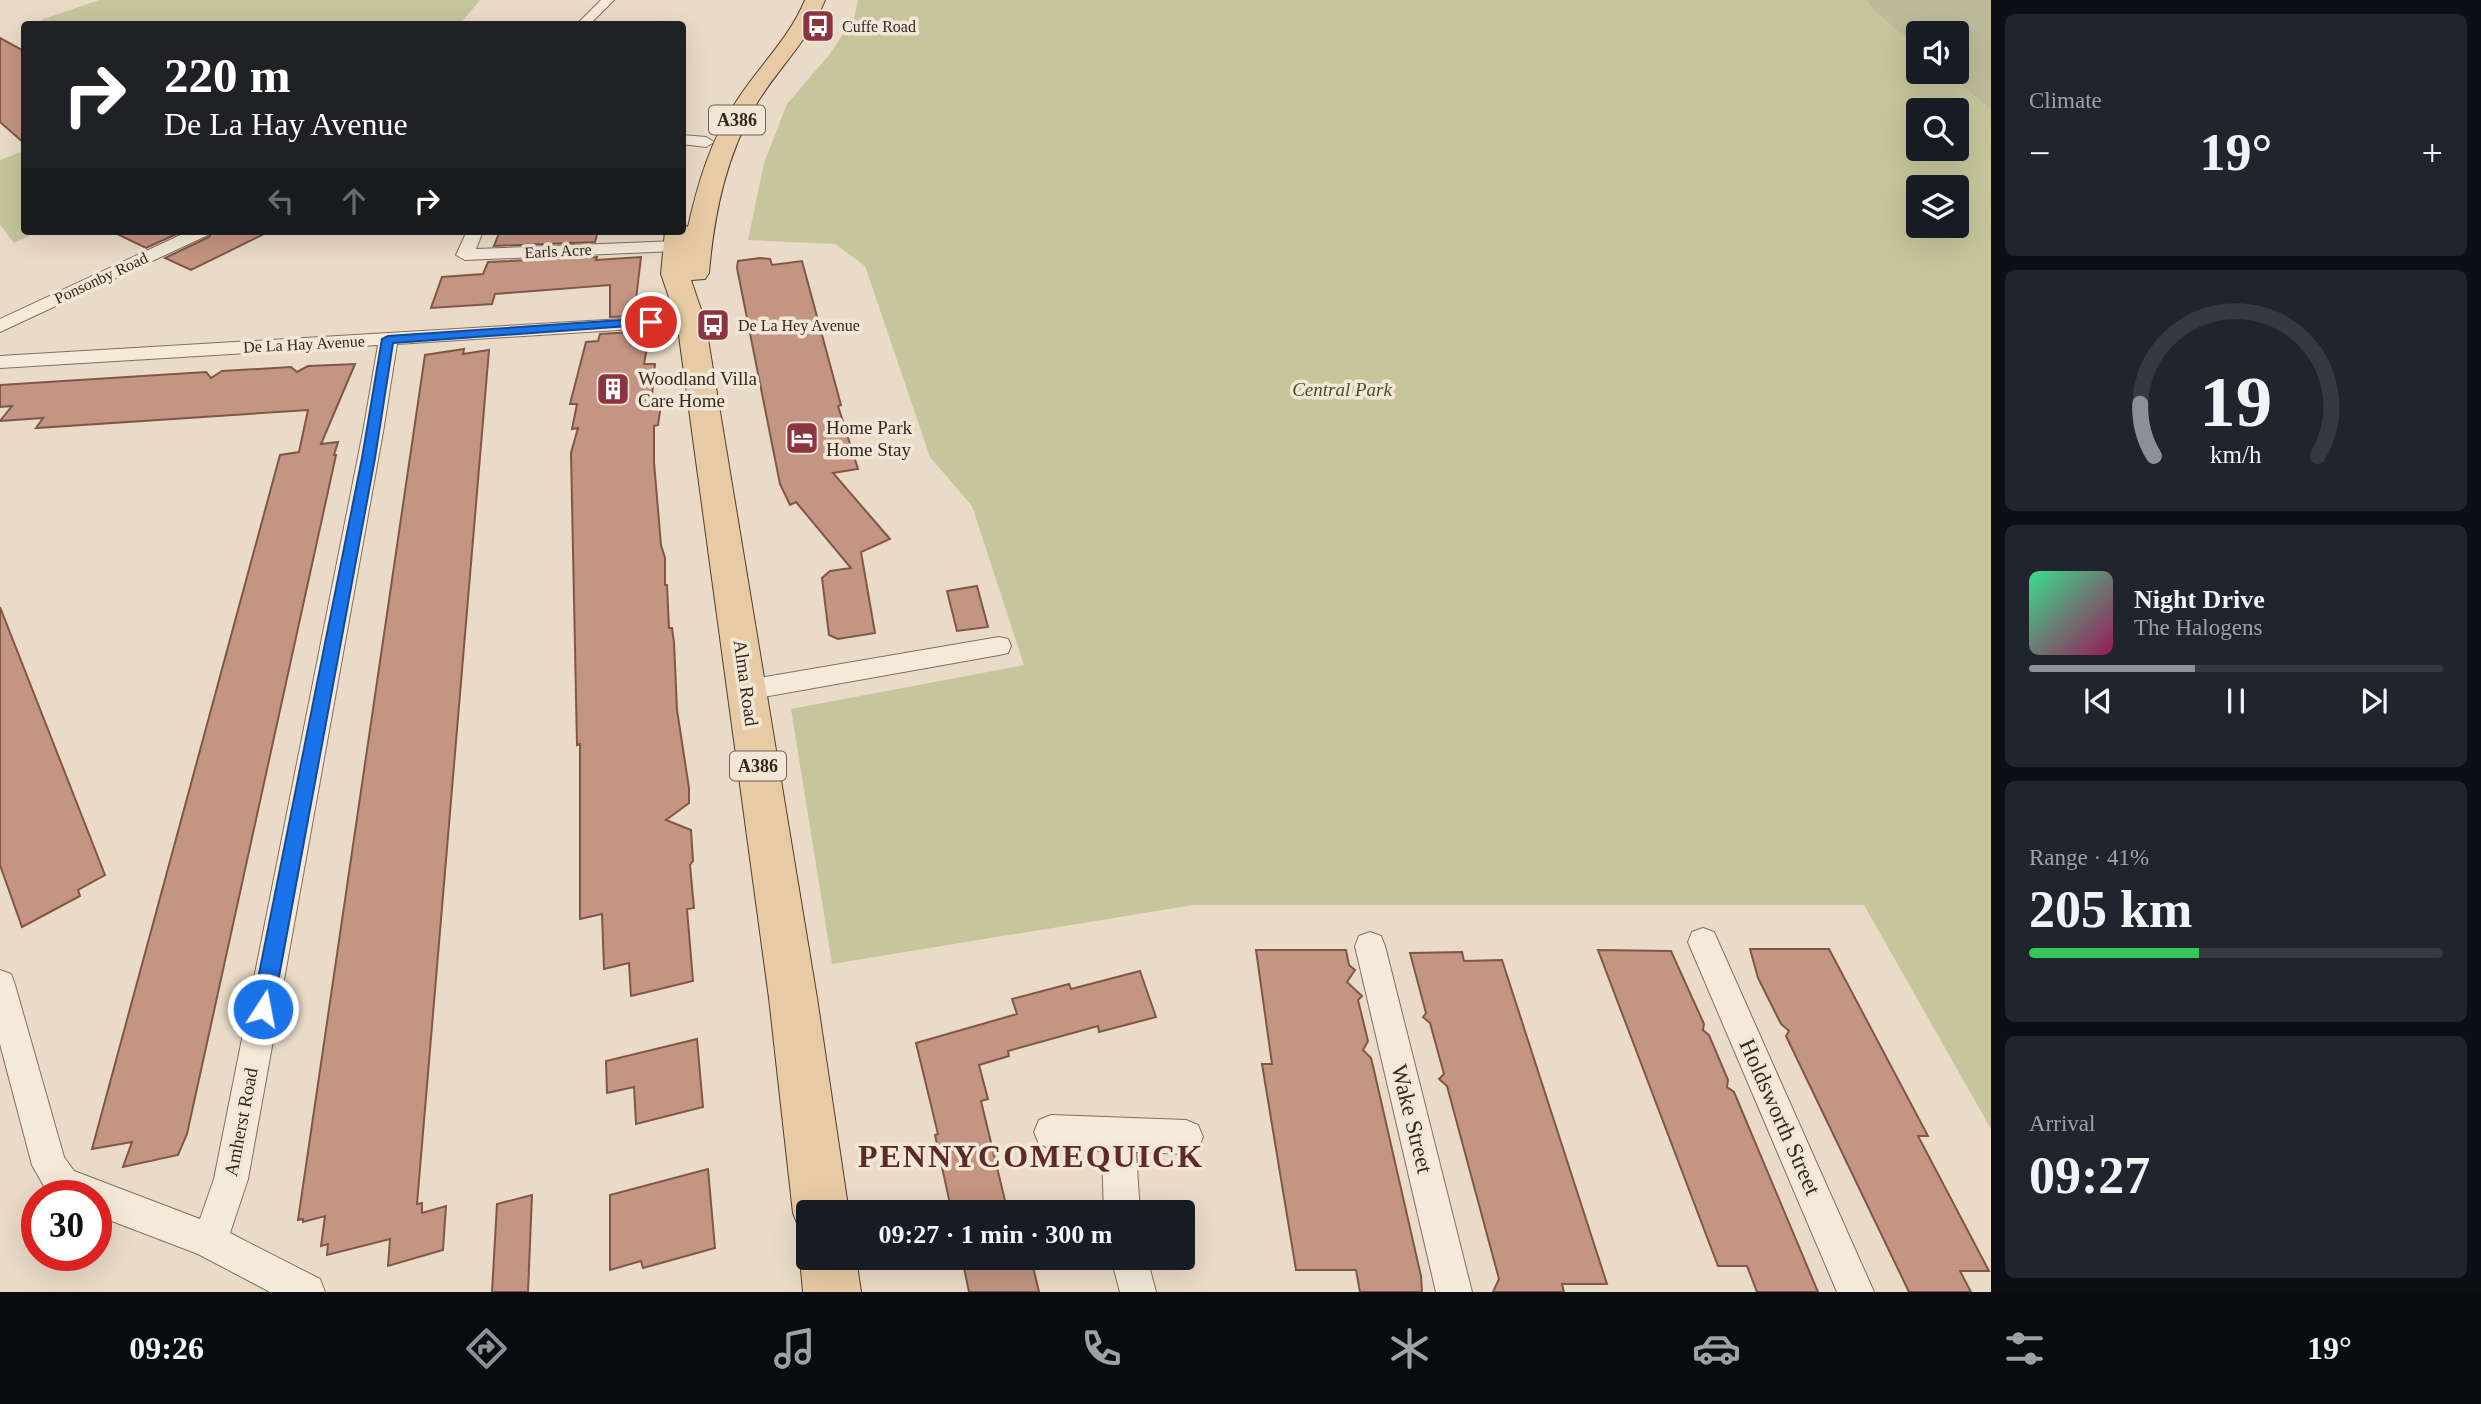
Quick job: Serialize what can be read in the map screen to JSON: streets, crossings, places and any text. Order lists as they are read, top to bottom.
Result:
{
  "streets": {
    "main road": ["A386", "Alma Road"],
    "street": [
      "Earls Acre",
      "Ponsonby Road",
      "De La Hay Avenue",
      "Holdsworth Street",
      "Wake Street",
      "Amherst Road"
    ]
  },
  "crossings": [
    ["Earls Acre", "Alma Road"],
    ["De La Hay Avenue", "Alma Road"],
    ["De La Hay Avenue", "Amherst Road"]
  ],
  "districts": ["PENNYCOMEQUICK"],
  "parks": ["Central Park"],
  "places": {
    "bus stop": ["Cuffe Road", "De La Hey Avenue"],
    "building": ["Woodland Villa Care Home"],
    "hotel": ["Home Park Home Stay"]
  },
  "page": {
    "tile": [
      "Climate",
      ["Range · 41%", "205 km"],
      ["Arrival", "09:27"]
    ],
    "turn": ["220 m", "De La Hay Avenue"],
    "heat": ["−", "19°", "+"],
    "song": ["Night Drive", "The Halogens"],
    "limit": "30",
    "trip": "09:27 · 1 min · 300 m",
    "tabs": ["09:26", "19°"],
    "gauge": ["19", "km/h"]
  }
}
